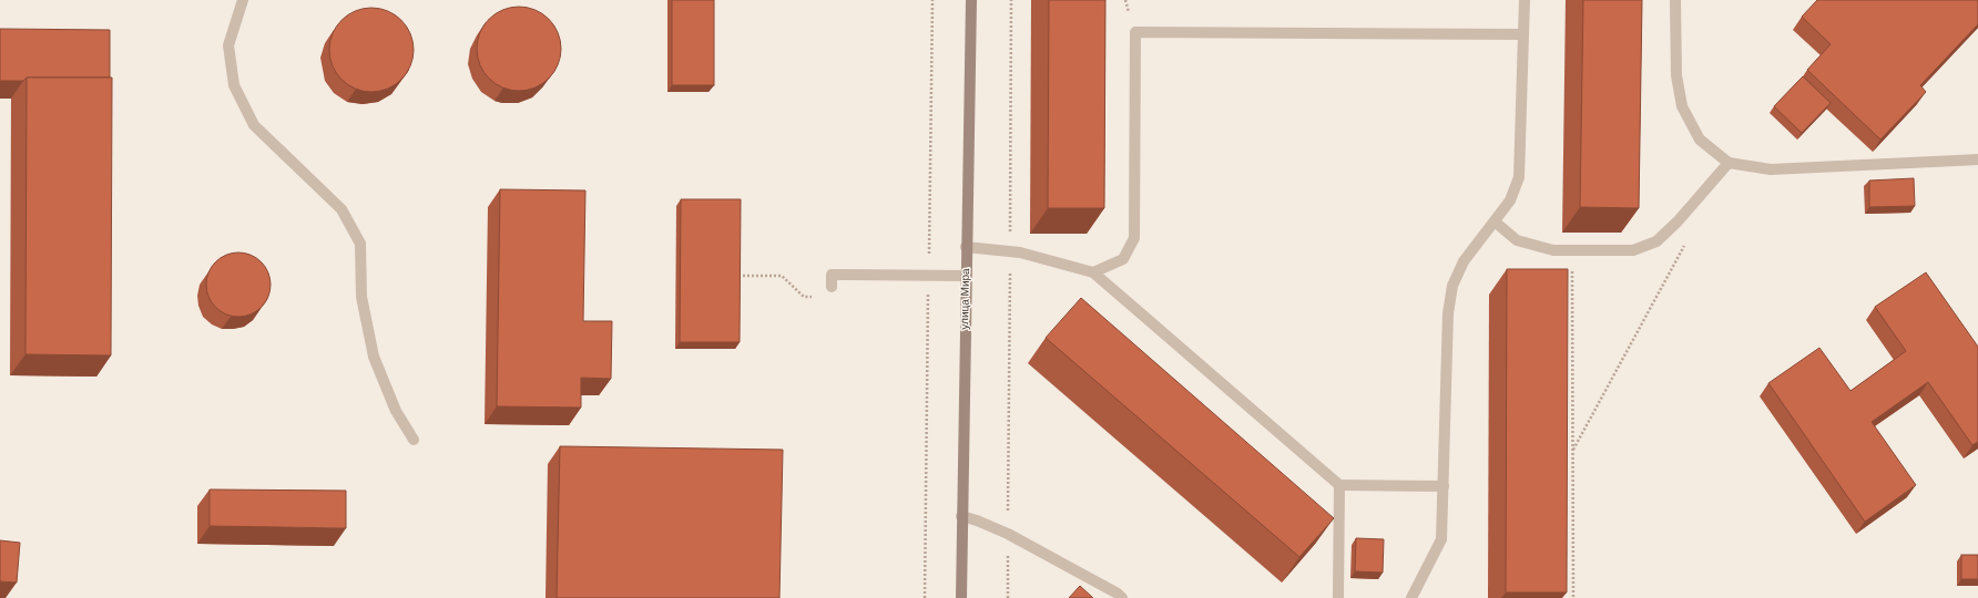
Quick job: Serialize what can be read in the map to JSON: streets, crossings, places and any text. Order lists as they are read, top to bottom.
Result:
{
  "streets": {
    "main road": ["улица Мира"]
  }
}
